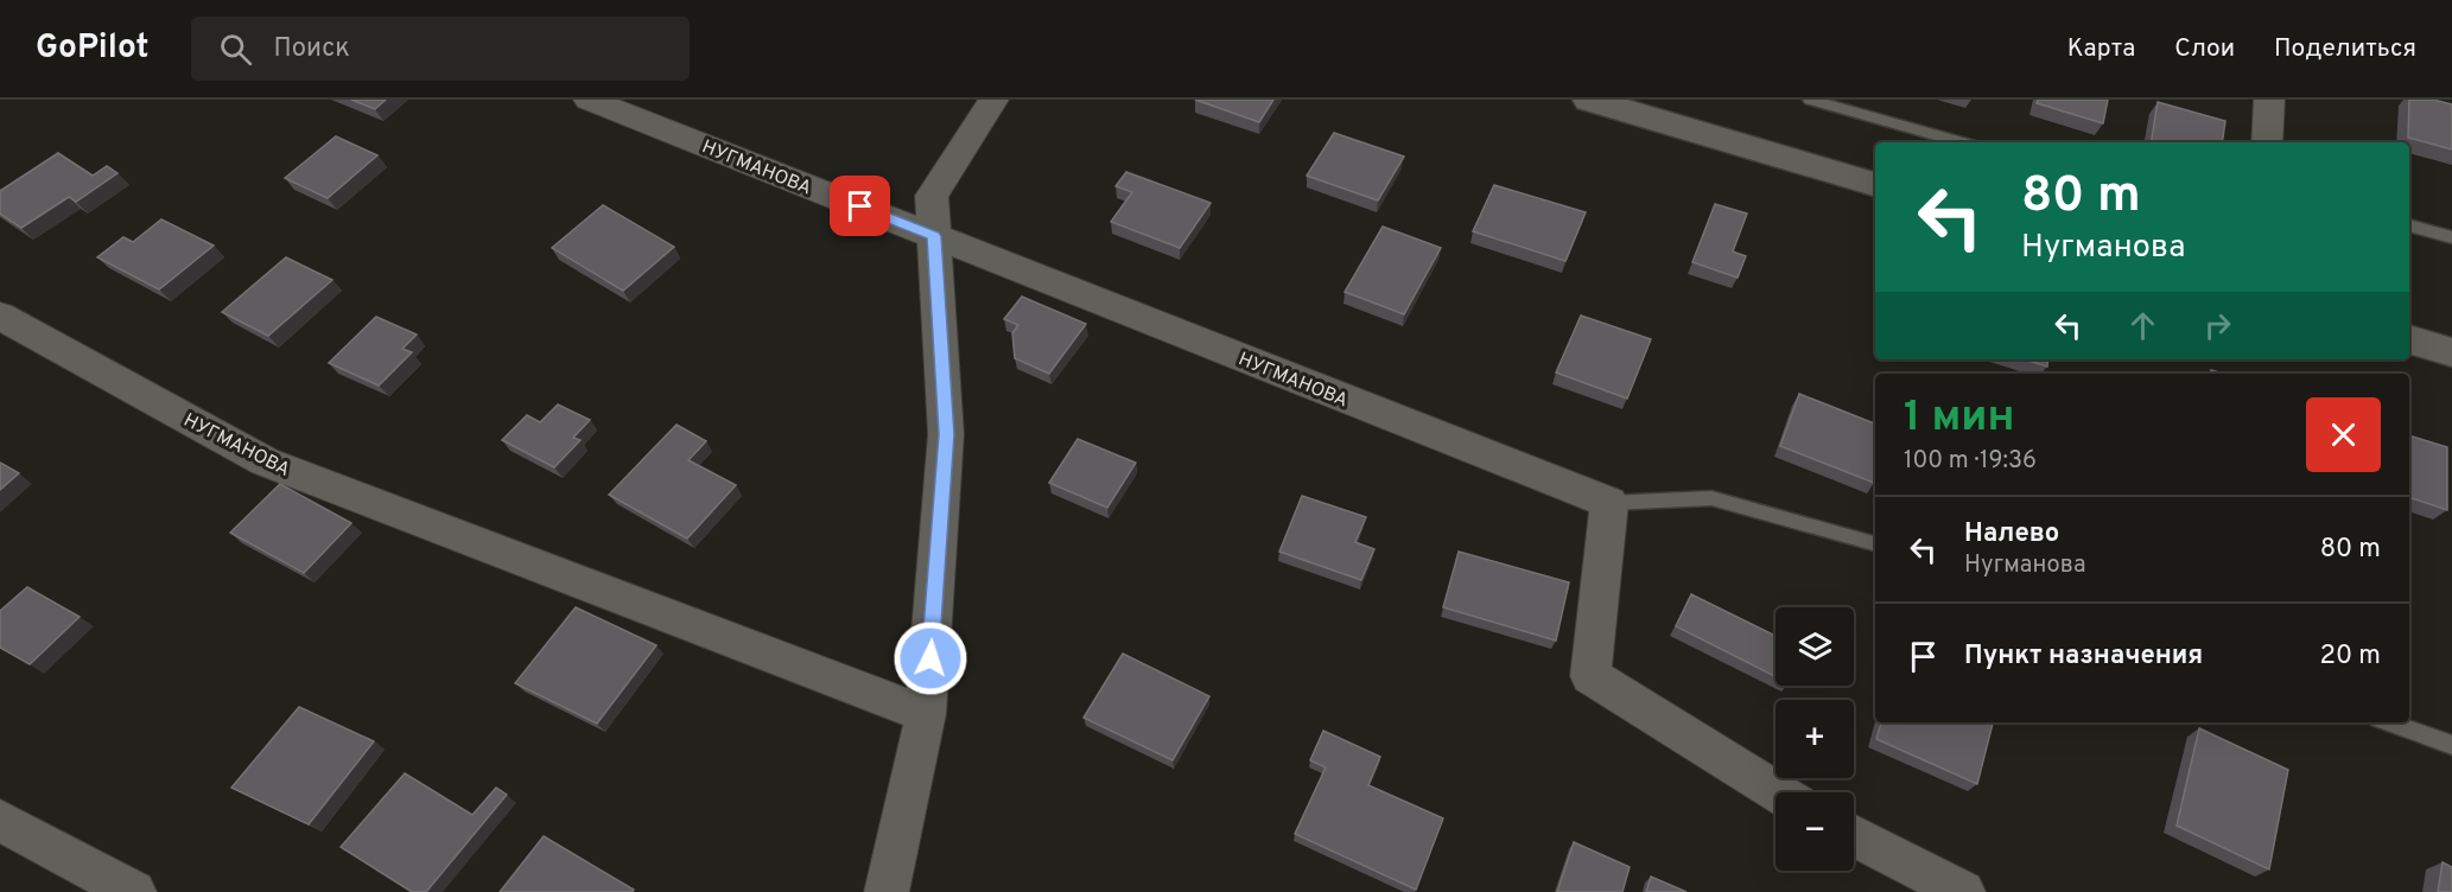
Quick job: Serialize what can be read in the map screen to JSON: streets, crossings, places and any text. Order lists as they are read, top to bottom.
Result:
{
  "streets": {
    "street": ["НУГМАНОВА"]
  },
  "page": {
    "header": "GoPilot",
    "search": "Поиск",
    "nav": ["Карта", "Слои", "Поделиться"],
    "turn": ["80 m", "Нугманова"],
    "heading": ["1 мин", "100 m · 19:36"],
    "list": [
      {
        "name": "Налево",
        "note": "Нугманова",
        "value": "80 m"
      },
      {
        "name": "Пункт назначения",
        "value": "20 m"
      }
    ],
    "map_buttons": ["+", "−"]
  }
}
